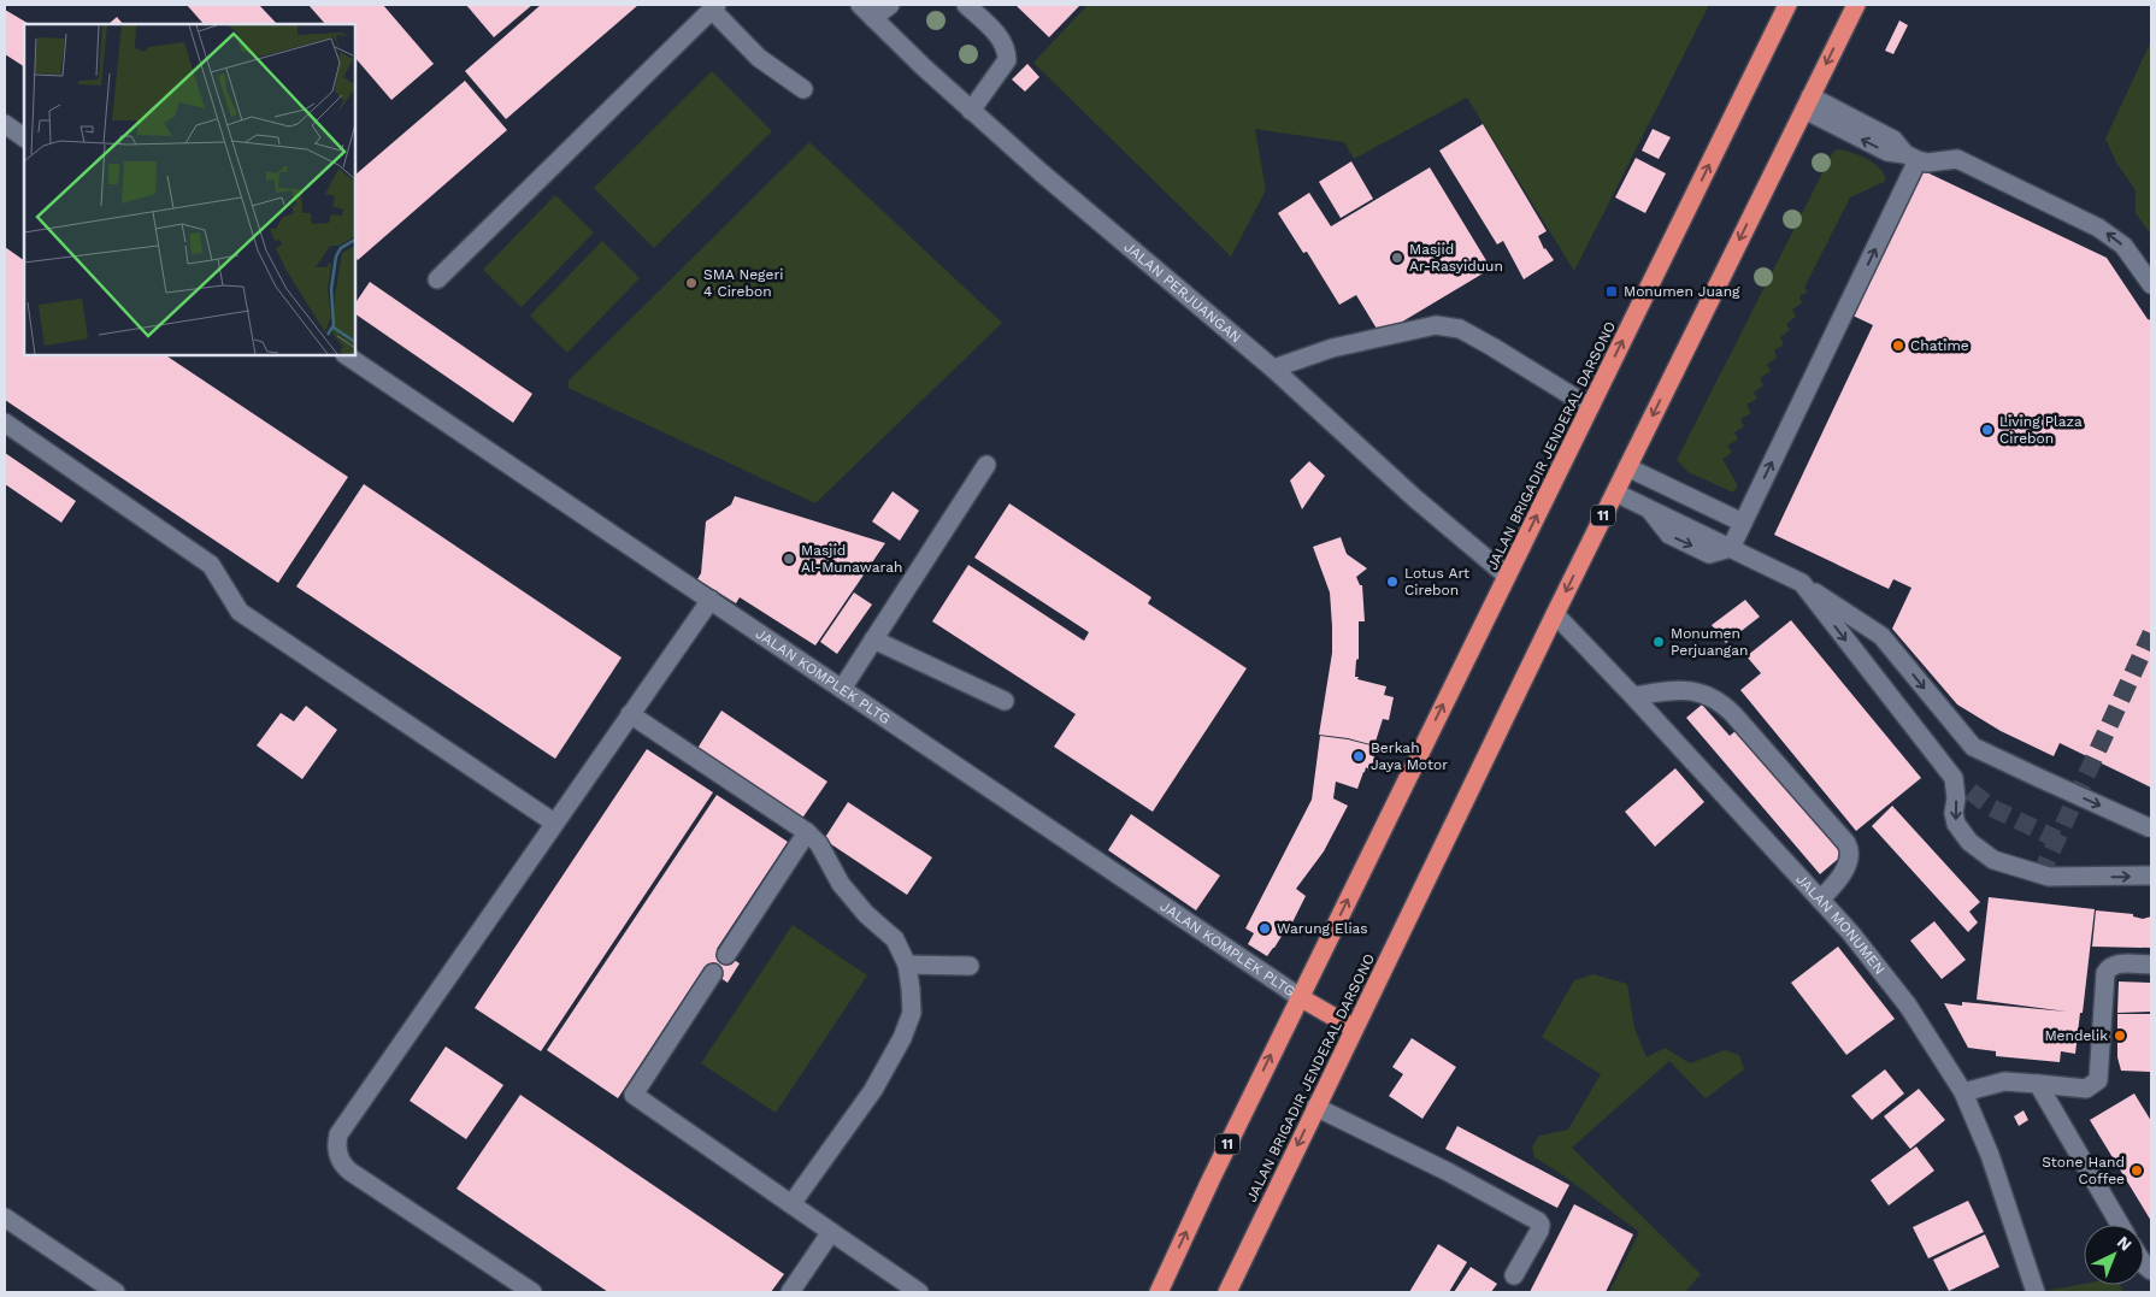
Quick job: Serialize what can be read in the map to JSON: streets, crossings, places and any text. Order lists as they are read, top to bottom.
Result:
{
  "streets": {
    "highway": ["JALAN BRIGADIR JENDERAL DARSONO", "11"],
    "street": ["JALAN PERJUANGAN", "JALAN KOMPLEK PLTG", "JALAN MONUMEN"]
  },
  "crossings": [
    ["JALAN PERJUANGAN", "JALAN BRIGADIR JENDERAL DARSONO"],
    ["JALAN BRIGADIR JENDERAL DARSONO", "JALAN KOMPLEK PLTG"],
    ["JALAN BRIGADIR JENDERAL DARSONO", "JALAN MONUMEN"]
  ],
  "places": {
    "other": [
      "Masjid Ar-Rasyiduun",
      "SMA Negeri 4 Cirebon",
      "Chatime",
      "Living Plaza Cirebon",
      "Masjid Al-Munawarah",
      "Lotus Art Cirebon",
      "Monumen Perjuangan",
      "Berkah Jaya Motor",
      "Warung Elias",
      "Mendelik",
      "Stone Hand Coffee"
    ],
    "transit": ["Monumen Juang"]
  },
  "north": "top right"
}
